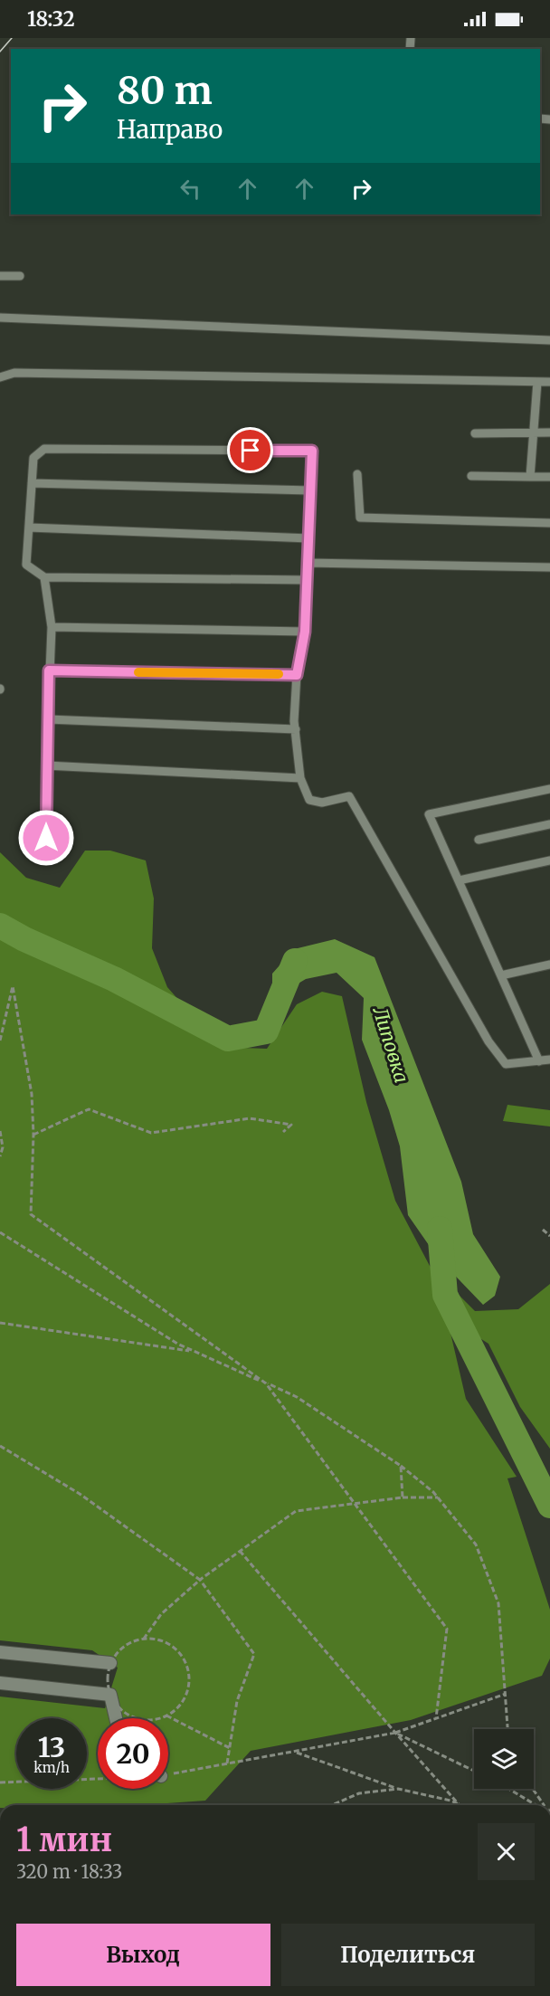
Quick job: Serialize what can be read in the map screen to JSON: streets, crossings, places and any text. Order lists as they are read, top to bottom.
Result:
{
  "water": ["Липовка"],
  "page": {
    "status": "18:32",
    "turn": ["80 m", "Направо"],
    "speed": "13 km/h",
    "limit": "20",
    "heading": ["1 мин", "320 m · 18:33"],
    "buttons": ["Выход", "Поделиться"]
  }
}
